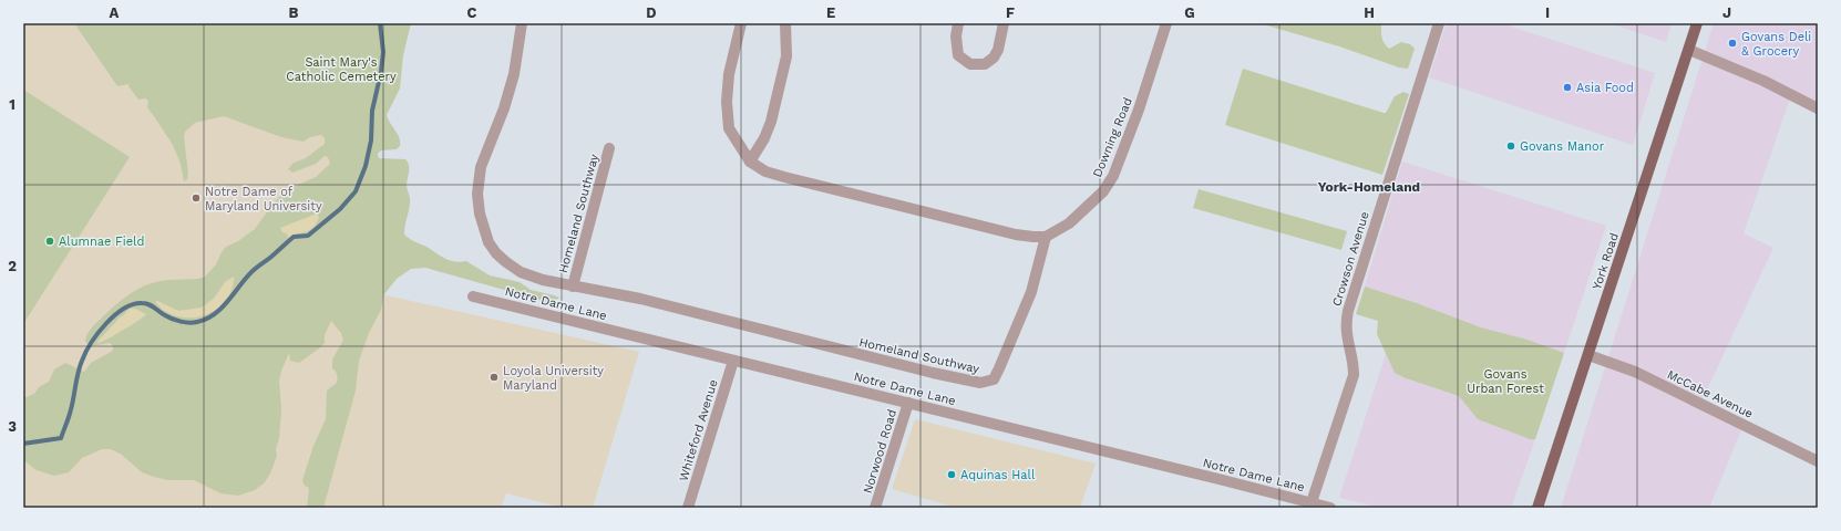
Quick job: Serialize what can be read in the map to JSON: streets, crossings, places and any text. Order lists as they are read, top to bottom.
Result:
{
  "streets": {
    "main road": ["York Road"],
    "street": [
      "Downing Road",
      "Homeland Southway",
      "Crowson Avenue",
      "Notre Dame Lane",
      "McCabe Avenue",
      "Whiteford Avenue",
      "Norwood Road"
    ]
  },
  "crossings": [
    ["Downing Road", "Homeland Southway"],
    ["Crowson Avenue", "Notre Dame Lane"],
    ["York Road", "McCabe Avenue"],
    ["Notre Dame Lane", "Whiteford Avenue"],
    ["Notre Dame Lane", "Norwood Road"]
  ],
  "districts": ["York-Homeland"],
  "parks": ["Saint Mary's Catholic Cemetery", "Govans Urban Forest"],
  "places": [
    "Govans Deli & Grocery",
    "Asia Food",
    "Govans Manor",
    "Notre Dame of Maryland University",
    "Alumnae Field",
    "Loyola University Maryland",
    "Aquinas Hall"
  ],
  "grid": {
    "columns": [
      "A",
      "B",
      "C",
      "D",
      "E",
      "F",
      "G",
      "H",
      "I",
      "J"
    ],
    "rows": ["1", "2", "3"]
  }
}
